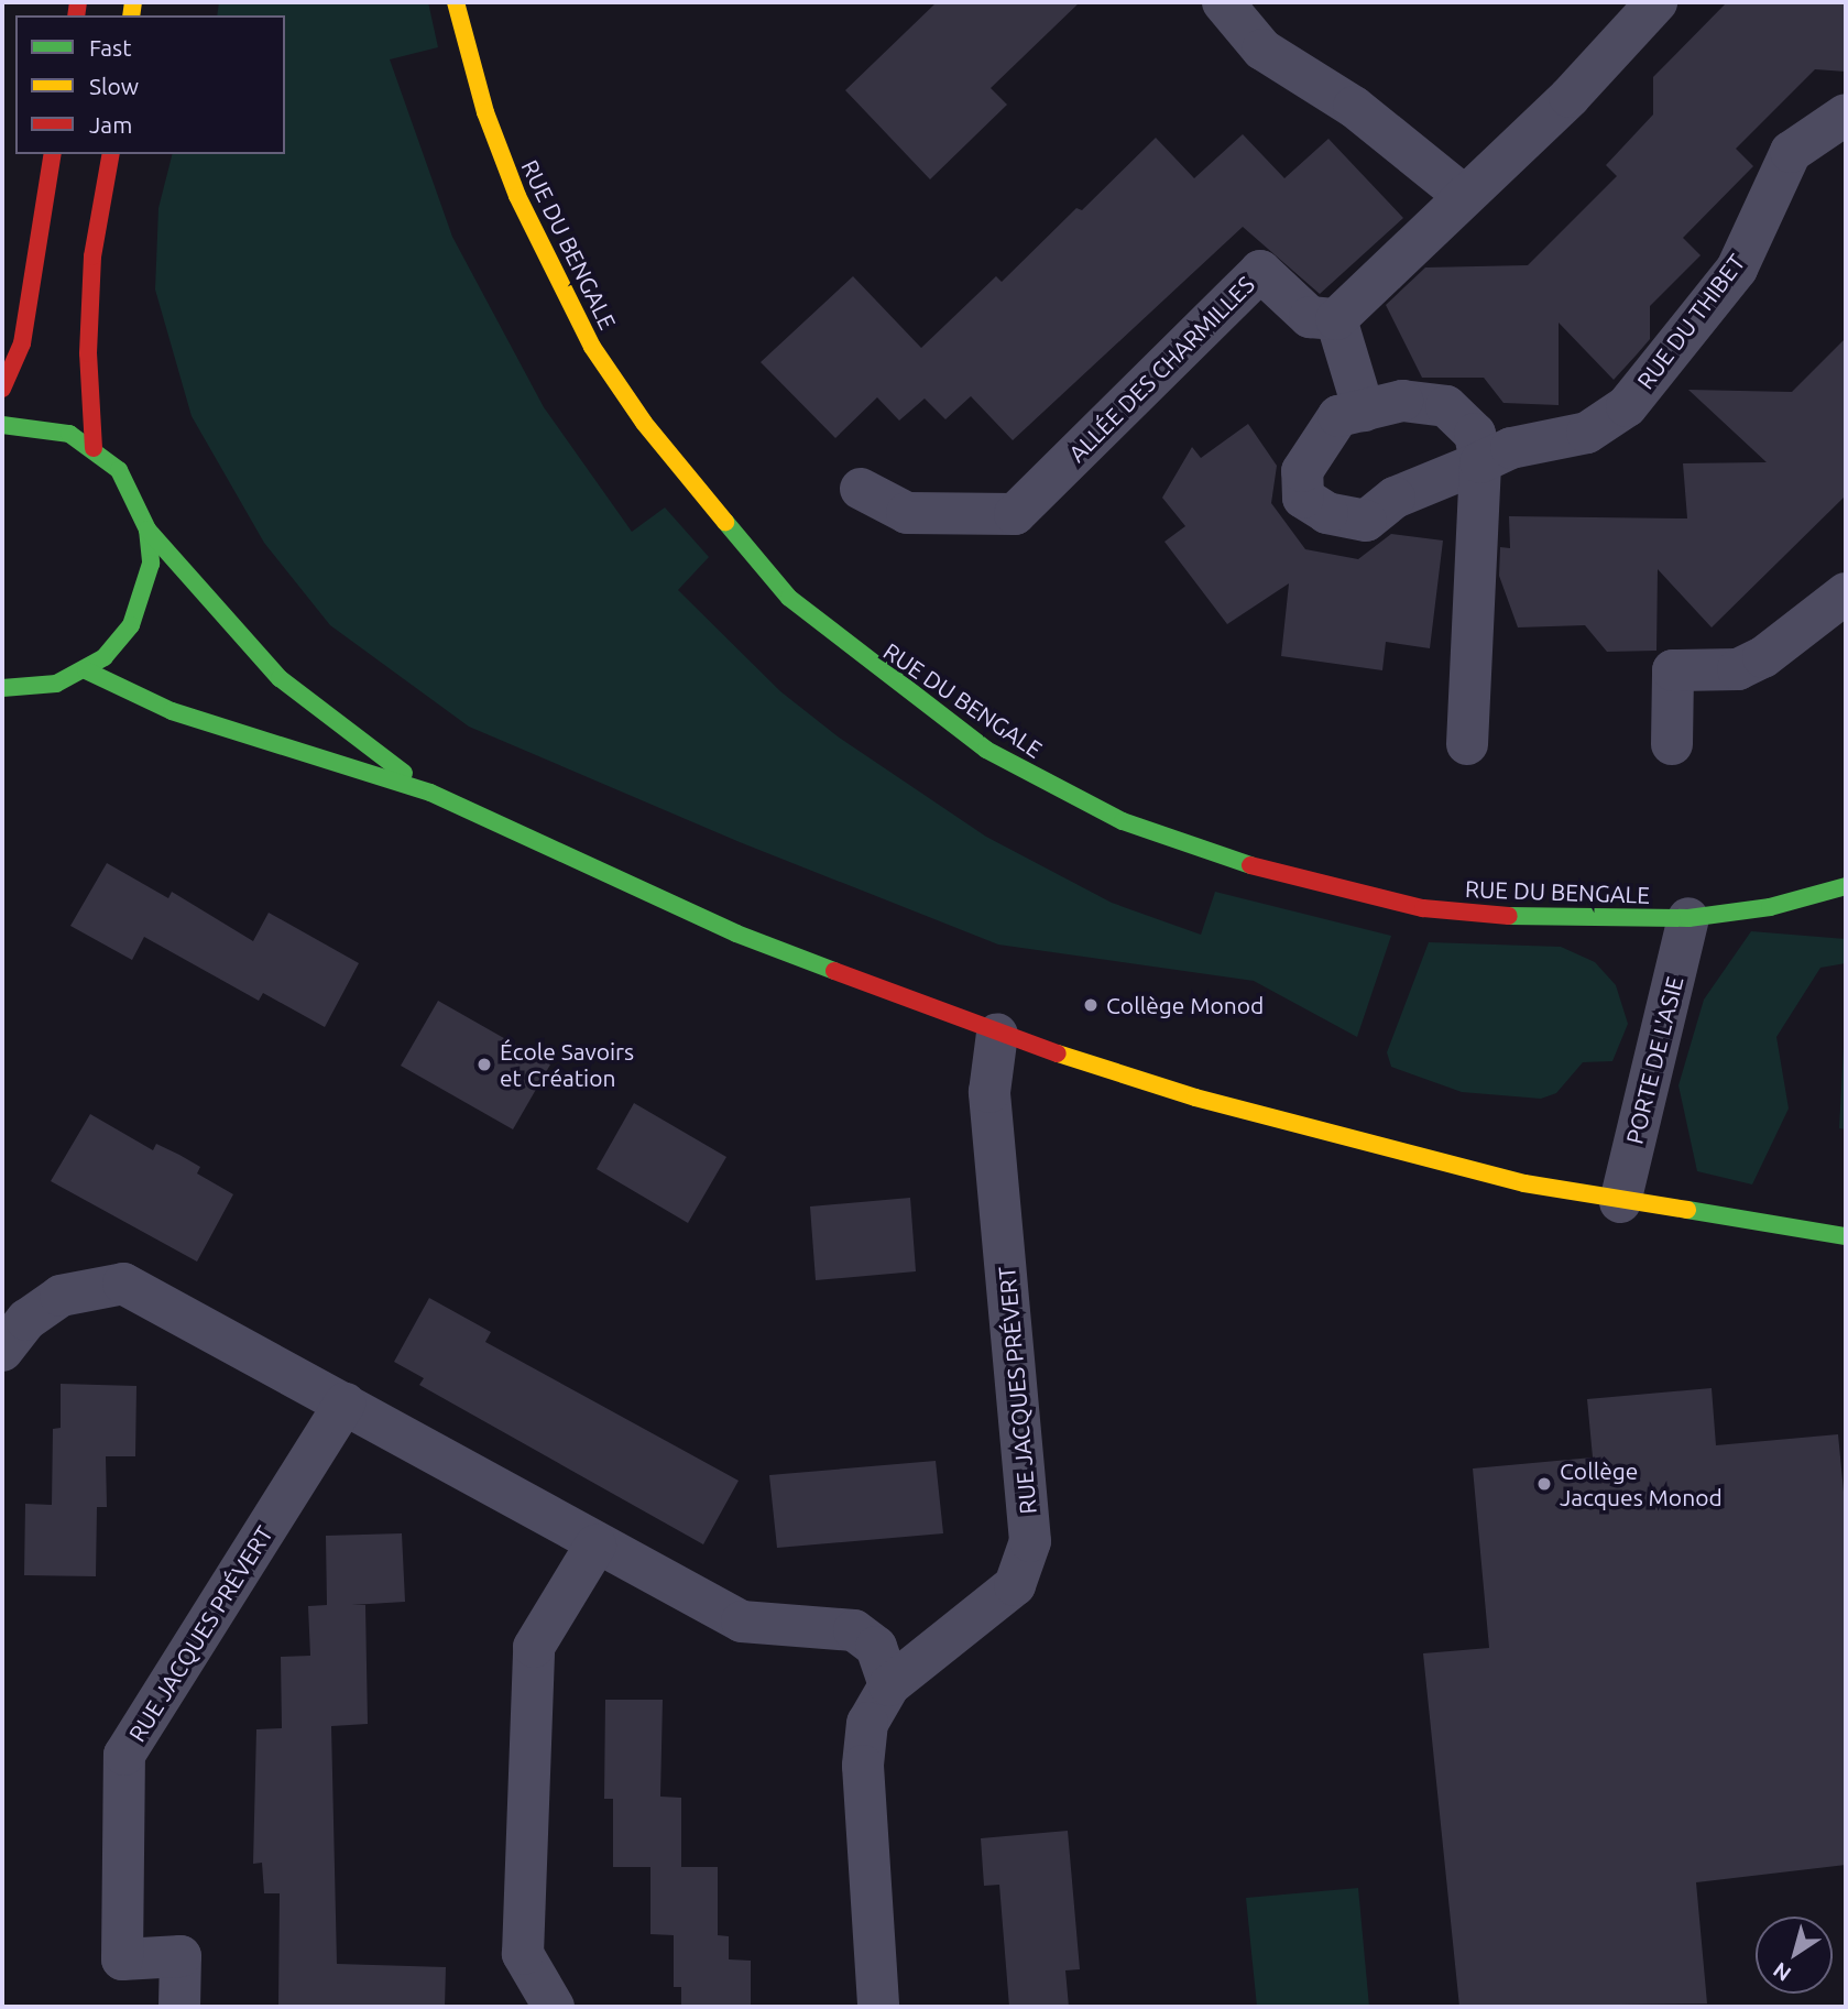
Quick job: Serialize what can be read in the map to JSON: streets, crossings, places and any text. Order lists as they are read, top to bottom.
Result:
{
  "streets": {
    "street": [
      "RUE DU BENGALE",
      "RUE DU THIBET",
      "ALLÉE DES CHARMILLES",
      "PORTE DE L'ASIE",
      "RUE JACQUES PRÉVERT"
    ]
  },
  "crossings": [
    ["RUE DU BENGALE", "PORTE DE L'ASIE"]
  ],
  "places": ["Collège Monod", "École Savoirs et Création", "Collège Jacques Monod"],
  "legend": ["Fast", "Slow", "Jam"],
  "north": "bottom left"
}
